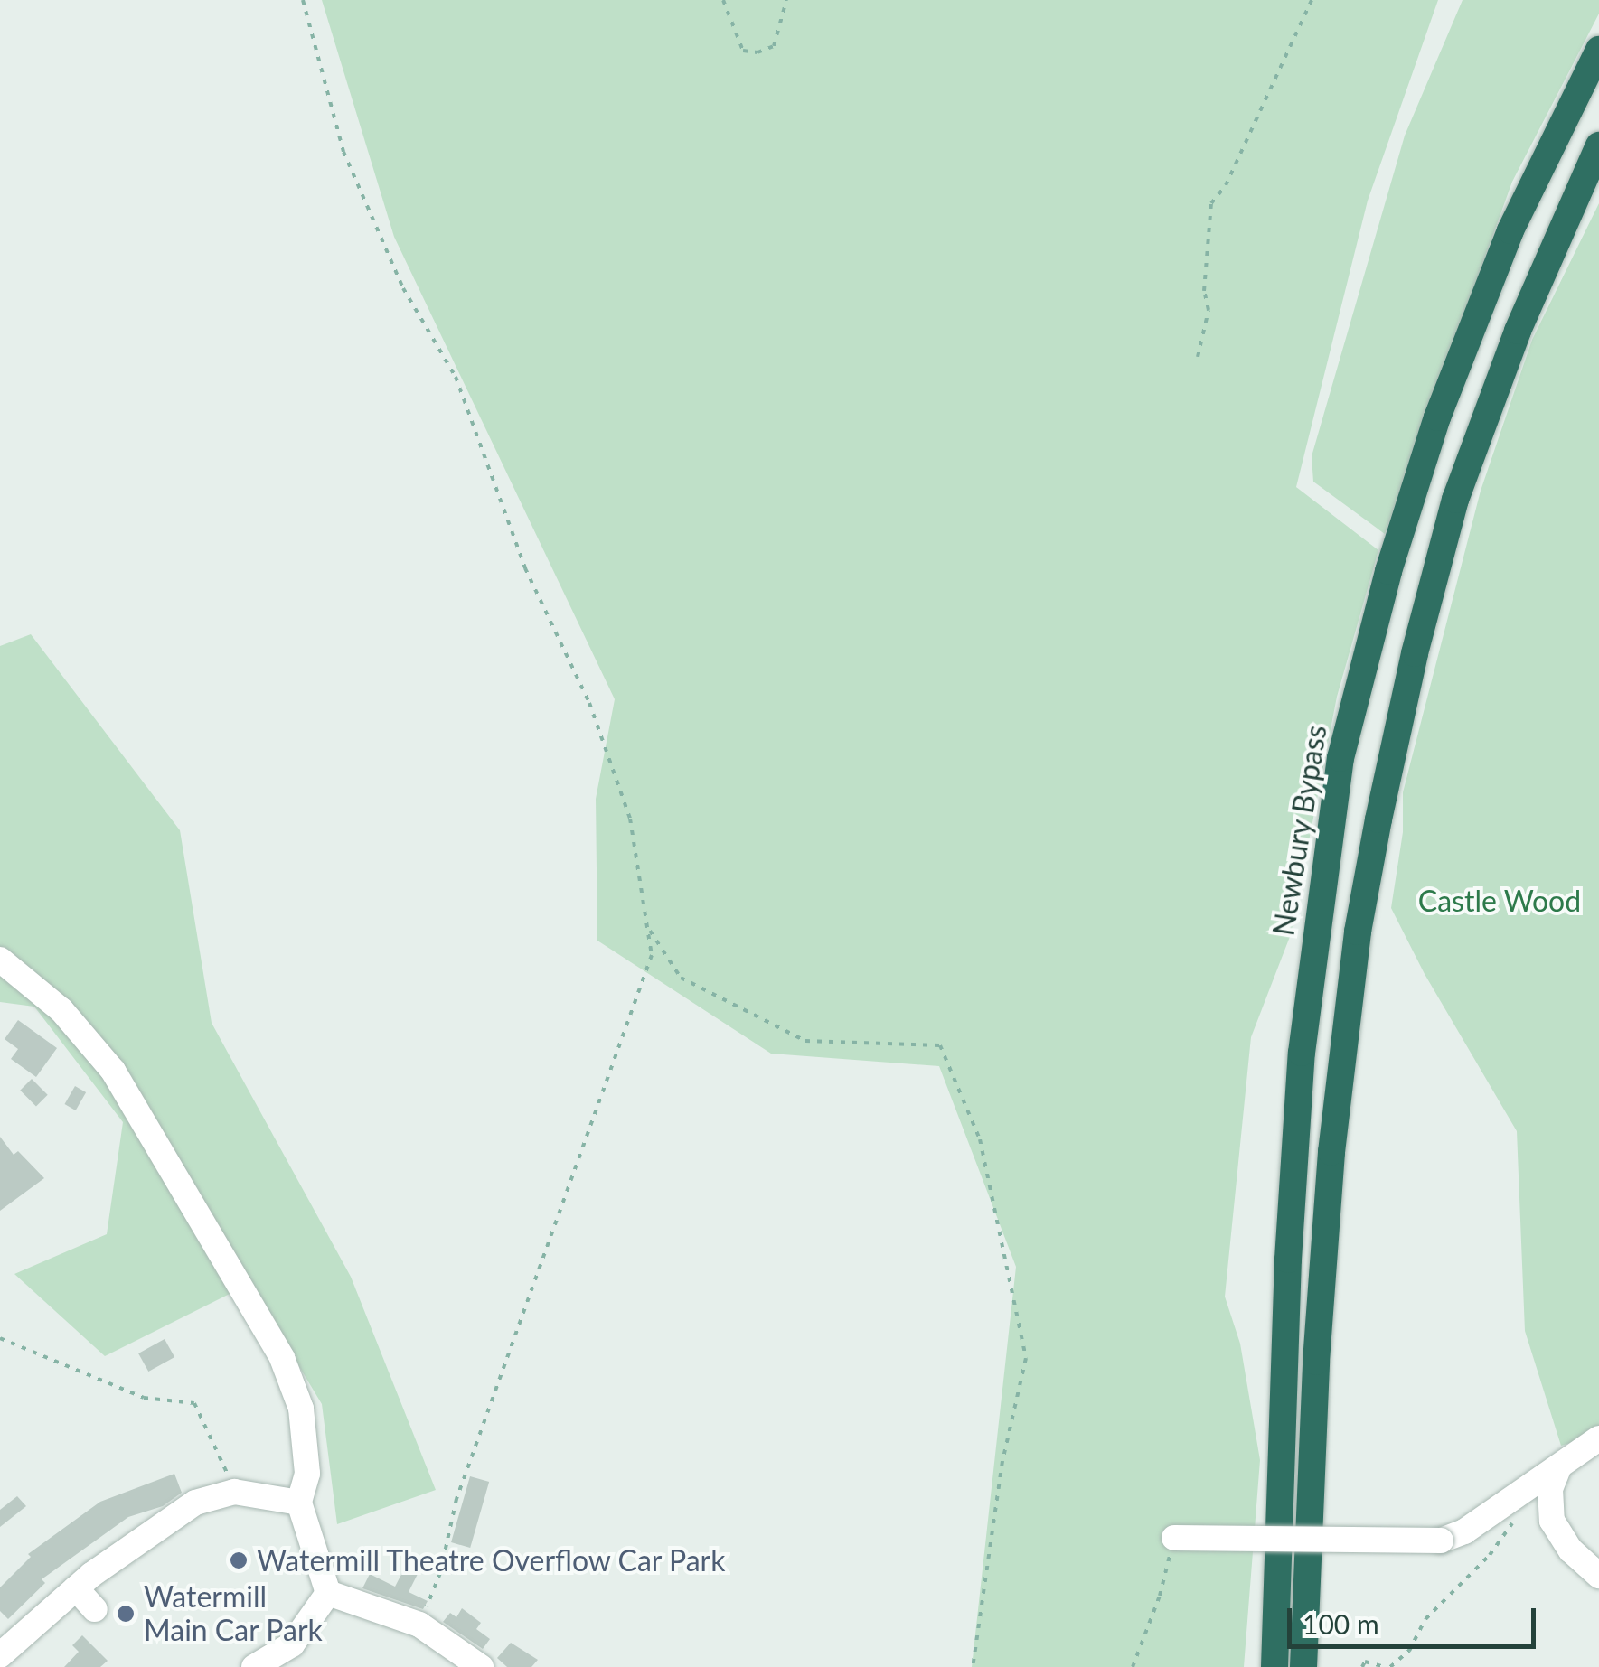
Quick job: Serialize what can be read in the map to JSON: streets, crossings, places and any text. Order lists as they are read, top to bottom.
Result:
{
  "streets": {
    "highway": ["Newbury Bypass"]
  },
  "parks": ["Castle Wood"],
  "places": ["Watermill Theatre Overflow Car Park", "Watermill Main Car Park"],
  "scale_bar": "100 m"
}
